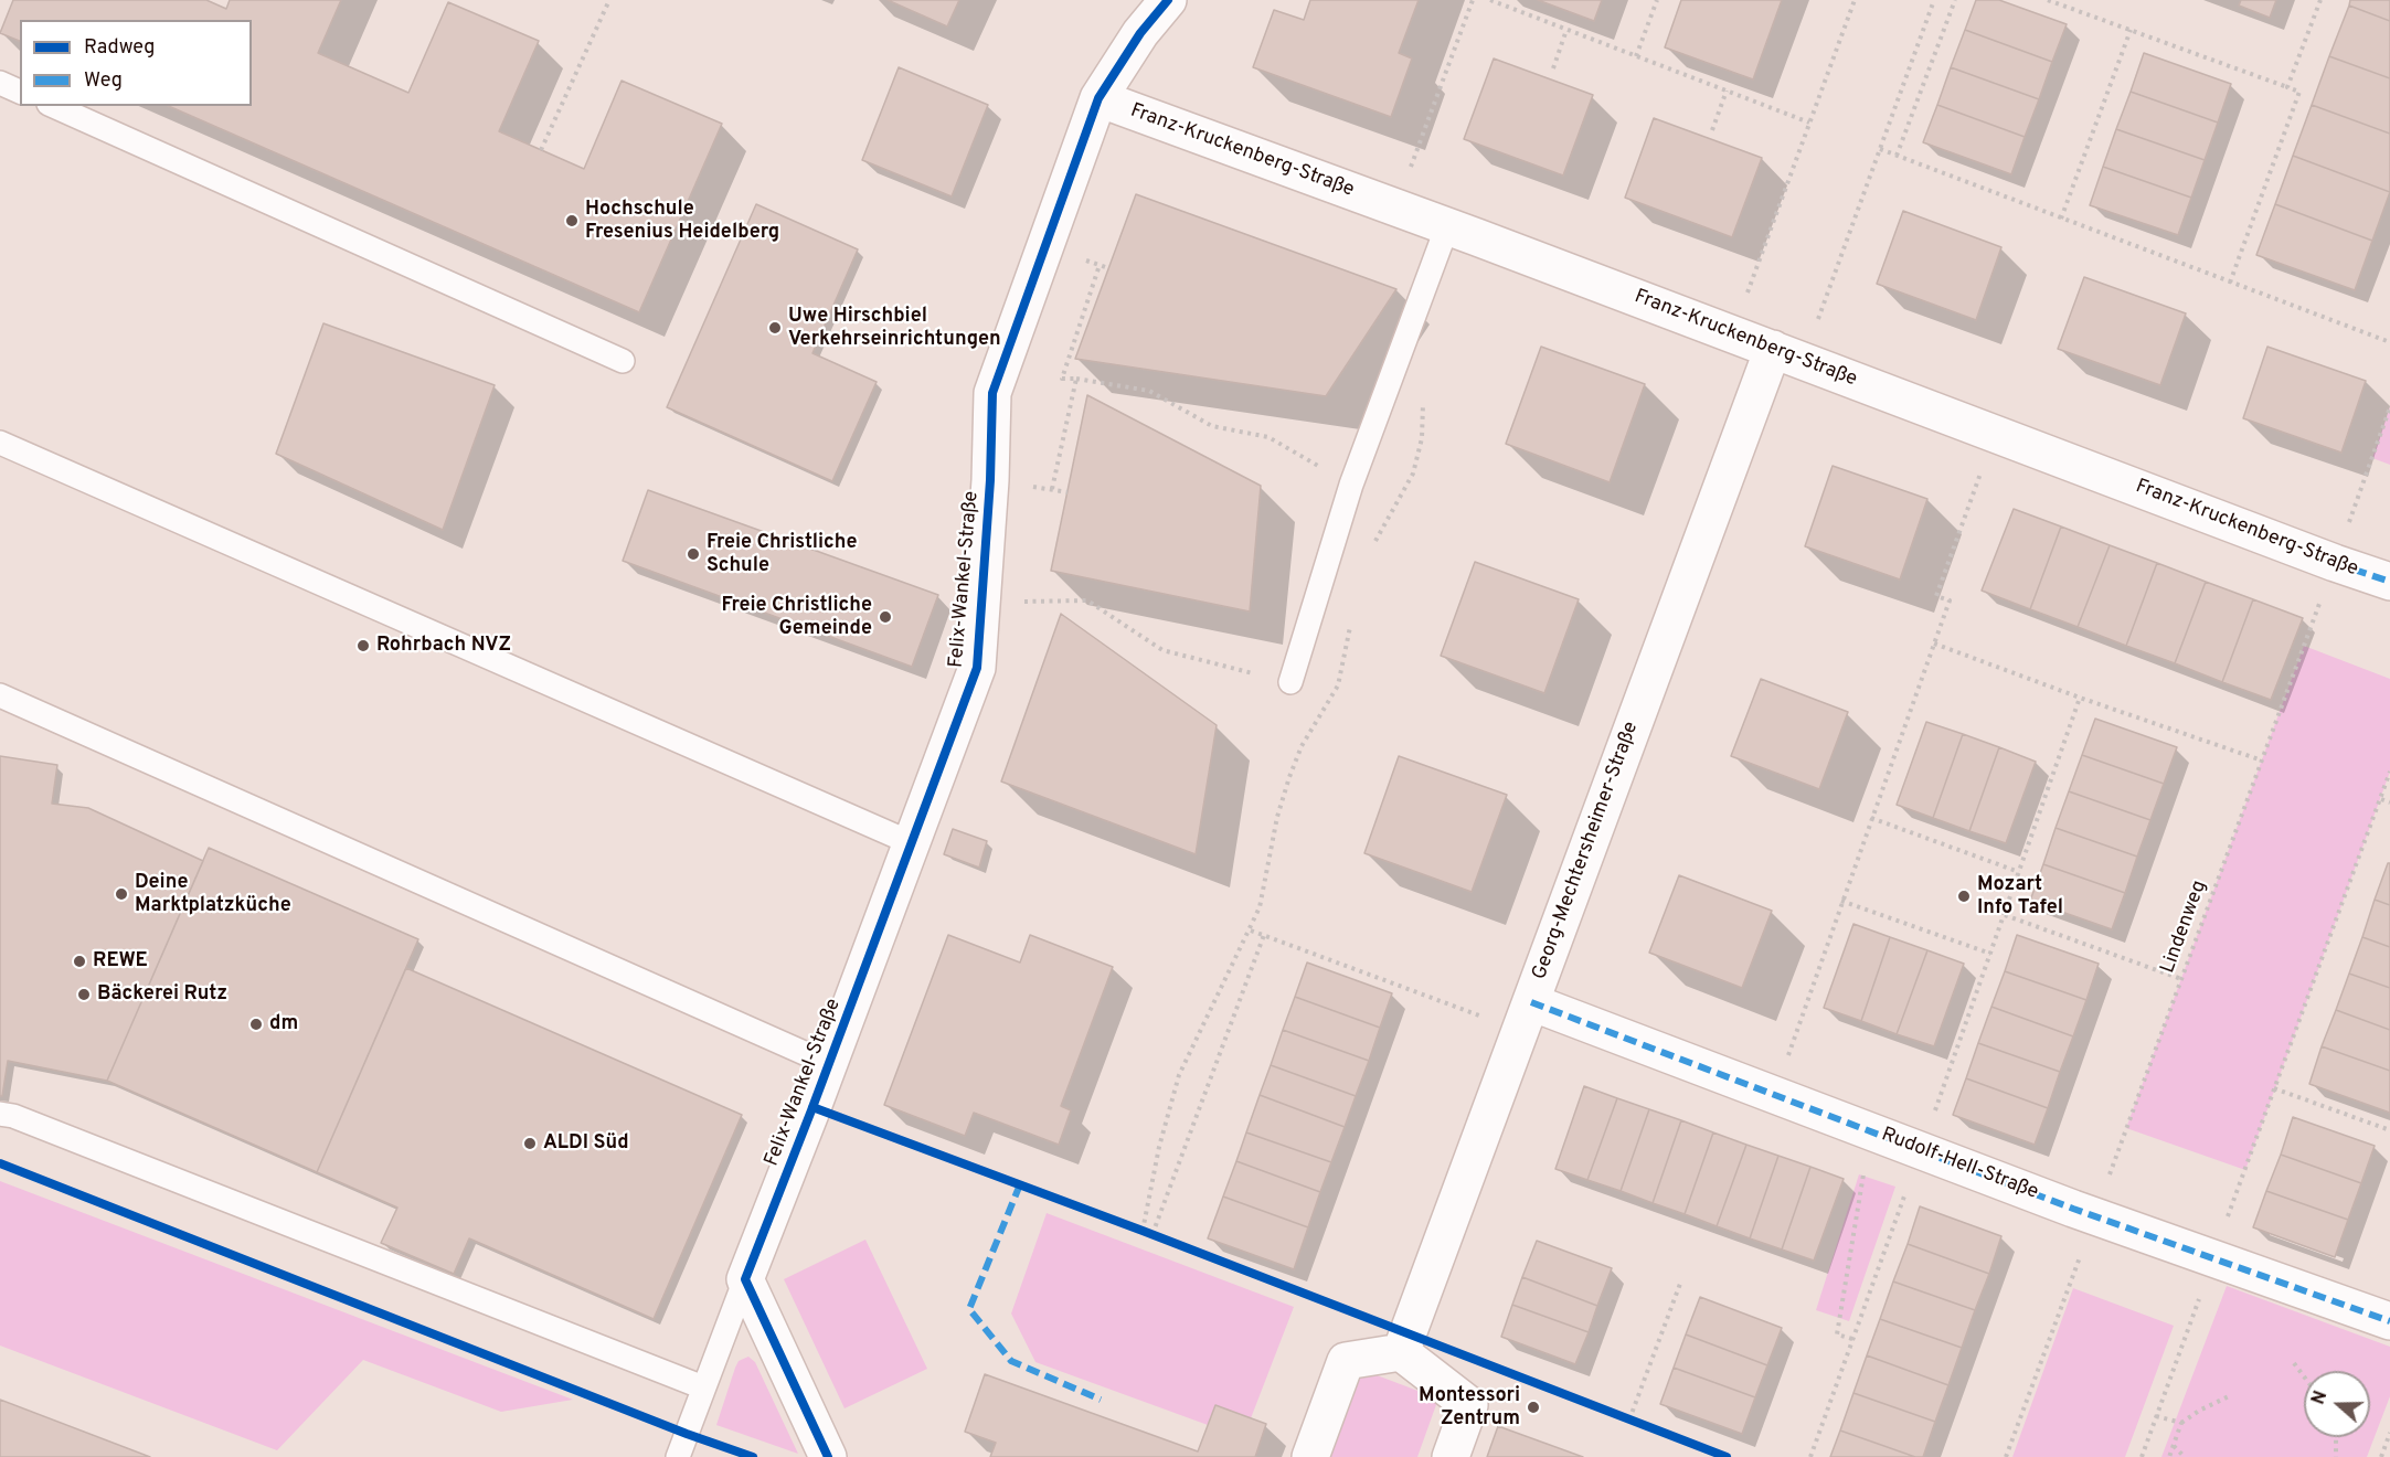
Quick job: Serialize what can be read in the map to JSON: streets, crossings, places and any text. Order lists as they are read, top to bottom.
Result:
{
  "streets": {
    "street": [
      "Franz-Kruckenberg-Straße",
      "Felix-Wankel-Straße",
      "Georg-Mechtersheimer-Straße",
      "Rudolf-Hell-Straße"
    ],
    "path": ["Lindenweg"]
  },
  "crossings": [
    ["Franz-Kruckenberg-Straße", "Felix-Wankel-Straße"],
    ["Franz-Kruckenberg-Straße", "Georg-Mechtersheimer-Straße"],
    ["Franz-Kruckenberg-Straße", "Lindenweg"],
    ["Georg-Mechtersheimer-Straße", "Rudolf-Hell-Straße"],
    ["Lindenweg", "Rudolf-Hell-Straße"]
  ],
  "places": [
    "Hochschule Fresenius Heidelberg",
    "Uwe Hirschbiel Verkehrseinrichtungen",
    "Freie Christliche Schule",
    "Freie Christliche Gemeinde",
    "Rohrbach NVZ",
    "Deine Marktplatzküche",
    "Mozart Info Tafel",
    "REWE",
    "Bäckerei Rutz",
    "dm",
    "ALDI Süd",
    "Montessori Zentrum"
  ],
  "legend": ["Radweg", "Weg"],
  "north": "left"
}
